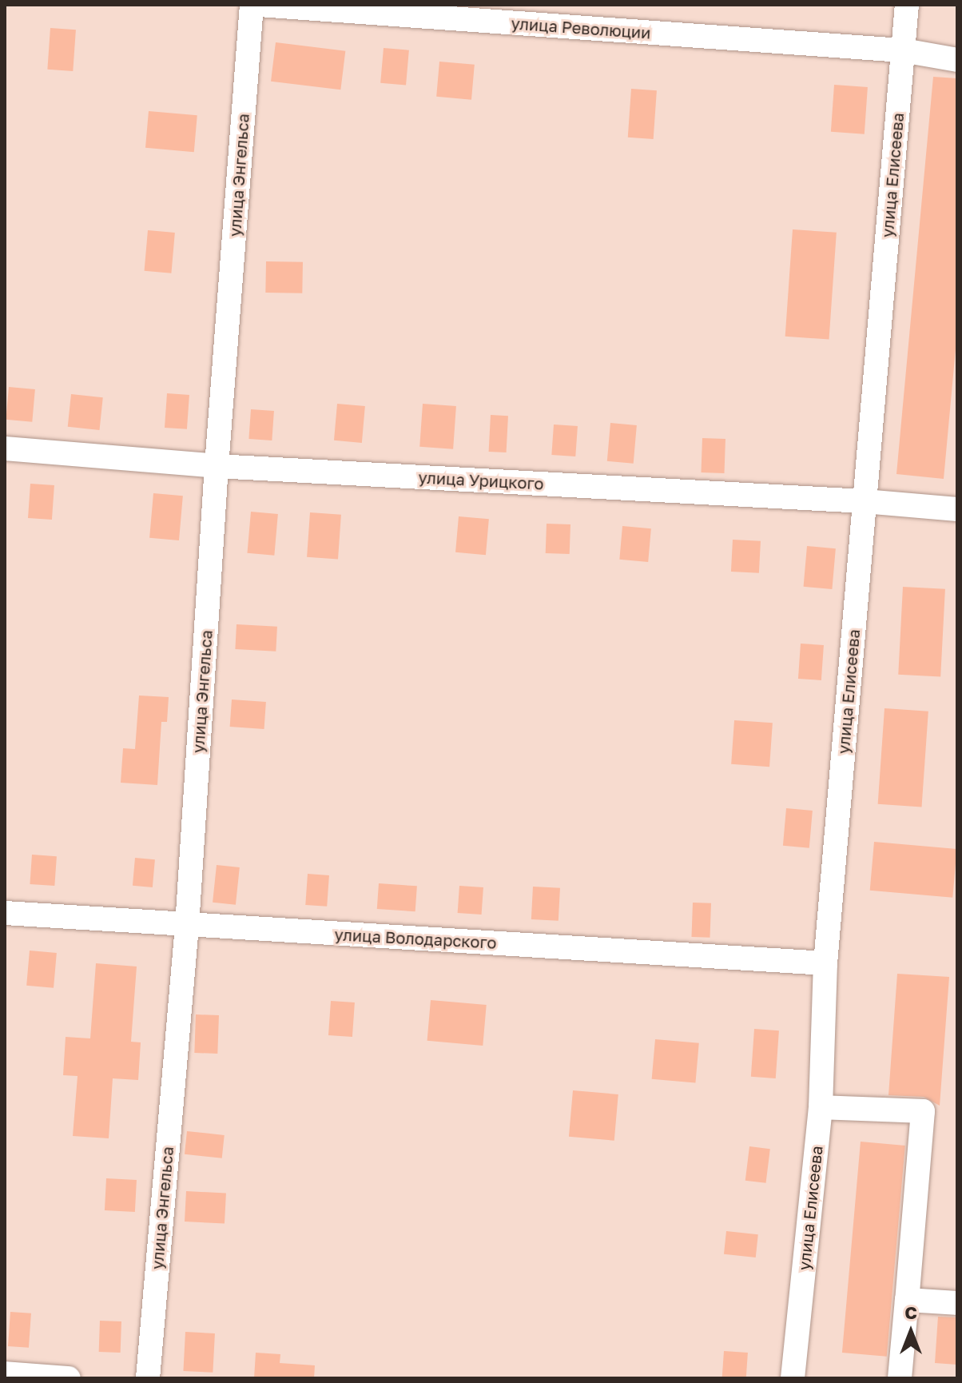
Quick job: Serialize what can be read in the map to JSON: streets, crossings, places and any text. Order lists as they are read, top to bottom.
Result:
{
  "streets": {
    "street": [
      "улица Революции",
      "улица Энгельса",
      "улица Елисеева",
      "улица Урицкого",
      "улица Володарского"
    ]
  },
  "crossings": [
    ["улица Революции", "улица Елисеева"],
    ["улица Энгельса", "улица Урицкого"],
    ["улица Энгельса", "улица Володарского"],
    ["улица Елисеева", "улица Урицкого"],
    ["улица Елисеева", "улица Володарского"]
  ],
  "north": "top"
}
